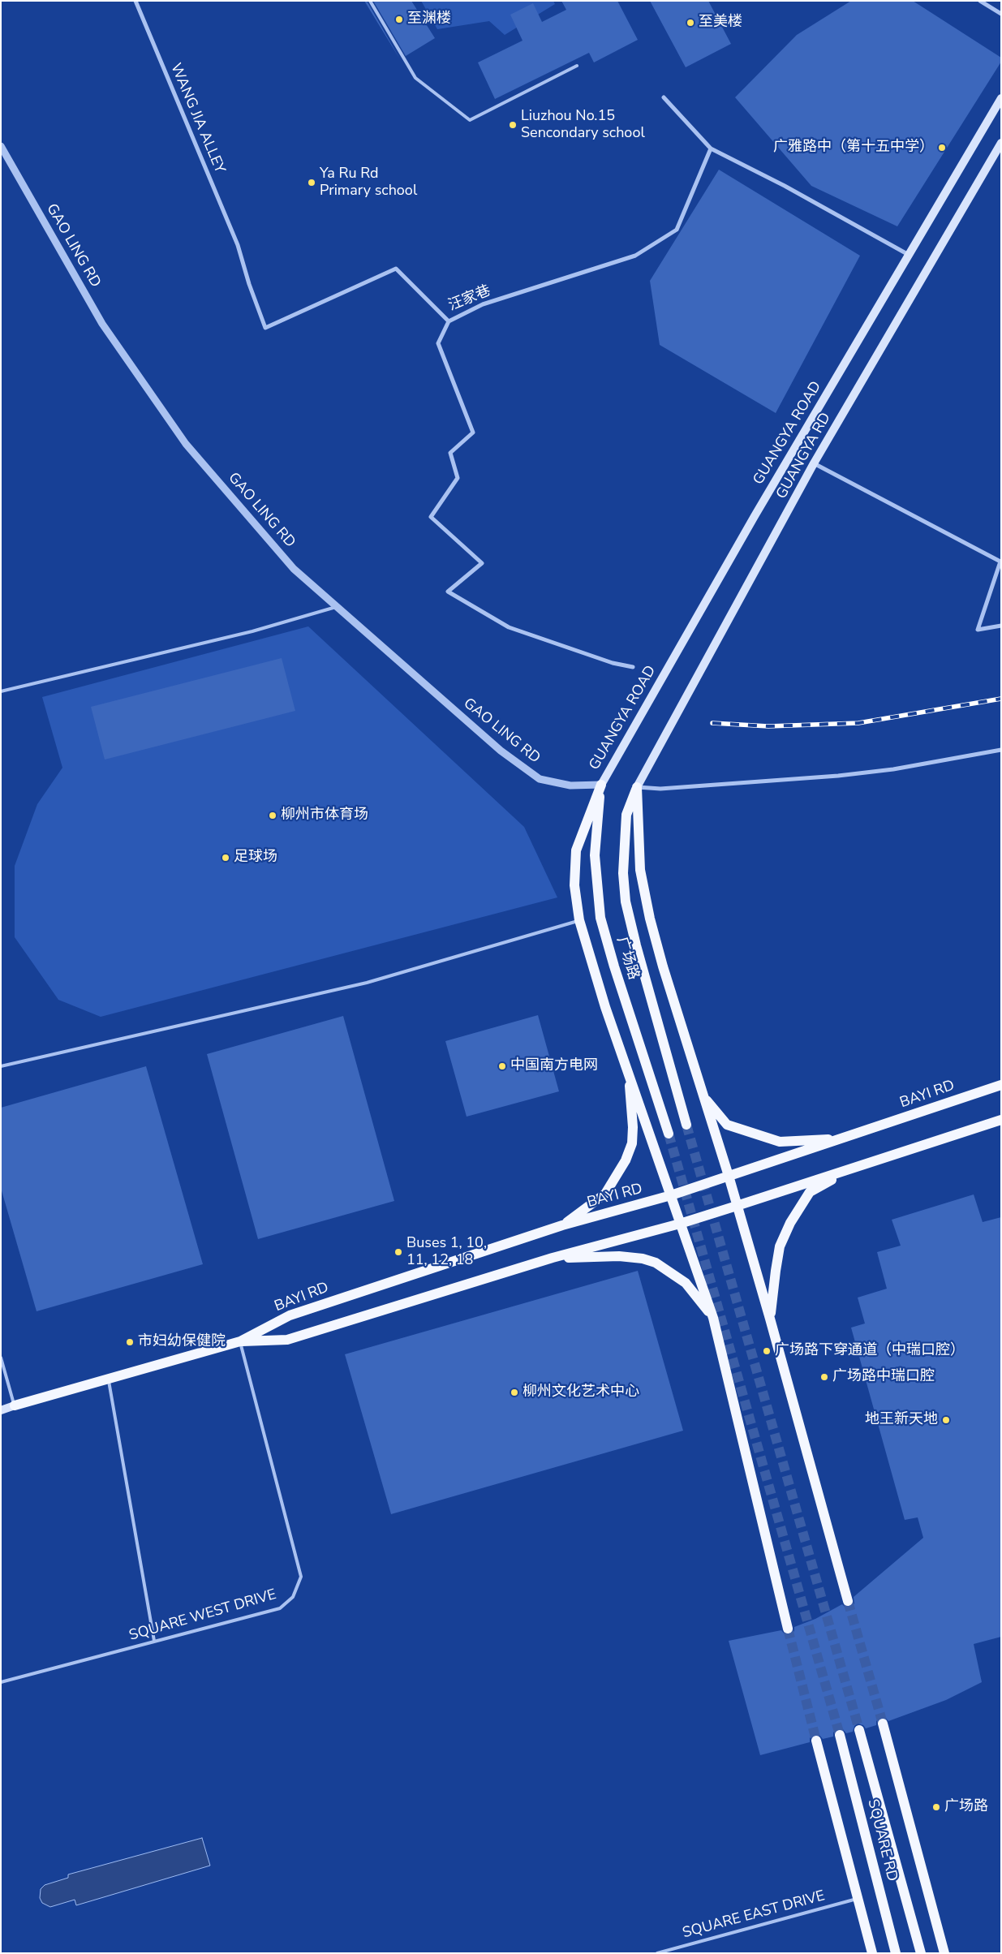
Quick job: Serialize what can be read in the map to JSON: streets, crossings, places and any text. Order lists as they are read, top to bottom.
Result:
{
  "streets": {
    "main road": [
      "GUANGYA ROAD",
      "GUANGYA RD",
      "广场路",
      "BAYI RD",
      "SQUARE RD"
    ],
    "street": ["WANG JIA ALLEY", "GAO LING RD", "汪家巷"],
    "lane": ["SQUARE WEST DRIVE", "SQUARE EAST DRIVE"]
  },
  "crossings": [
    ["WANG JIA ALLEY", "汪家巷"],
    ["GAO LING RD", "GUANGYA ROAD"],
    ["GAO LING RD", "广场路"],
    ["GUANGYA ROAD", "广场路"],
    ["GUANGYA RD", "广场路"],
    ["BAYI RD", "SQUARE WEST DRIVE"]
  ],
  "places": [
    "至渊楼",
    "至美楼",
    "Liuzhou No.15 Sencondary school",
    "广雅路中（第十五中学）",
    "Ya Ru Rd Primary school",
    "柳州市体育场",
    "足球场",
    "中国南方电网",
    "Buses 1, 10, 11, 12, 18",
    "市妇幼保健院",
    "广场路下穿通道（中瑞口腔）",
    "广场路中瑞口腔",
    "柳州文化艺术中心",
    "地王新天地",
    "广场路"
  ]
}
